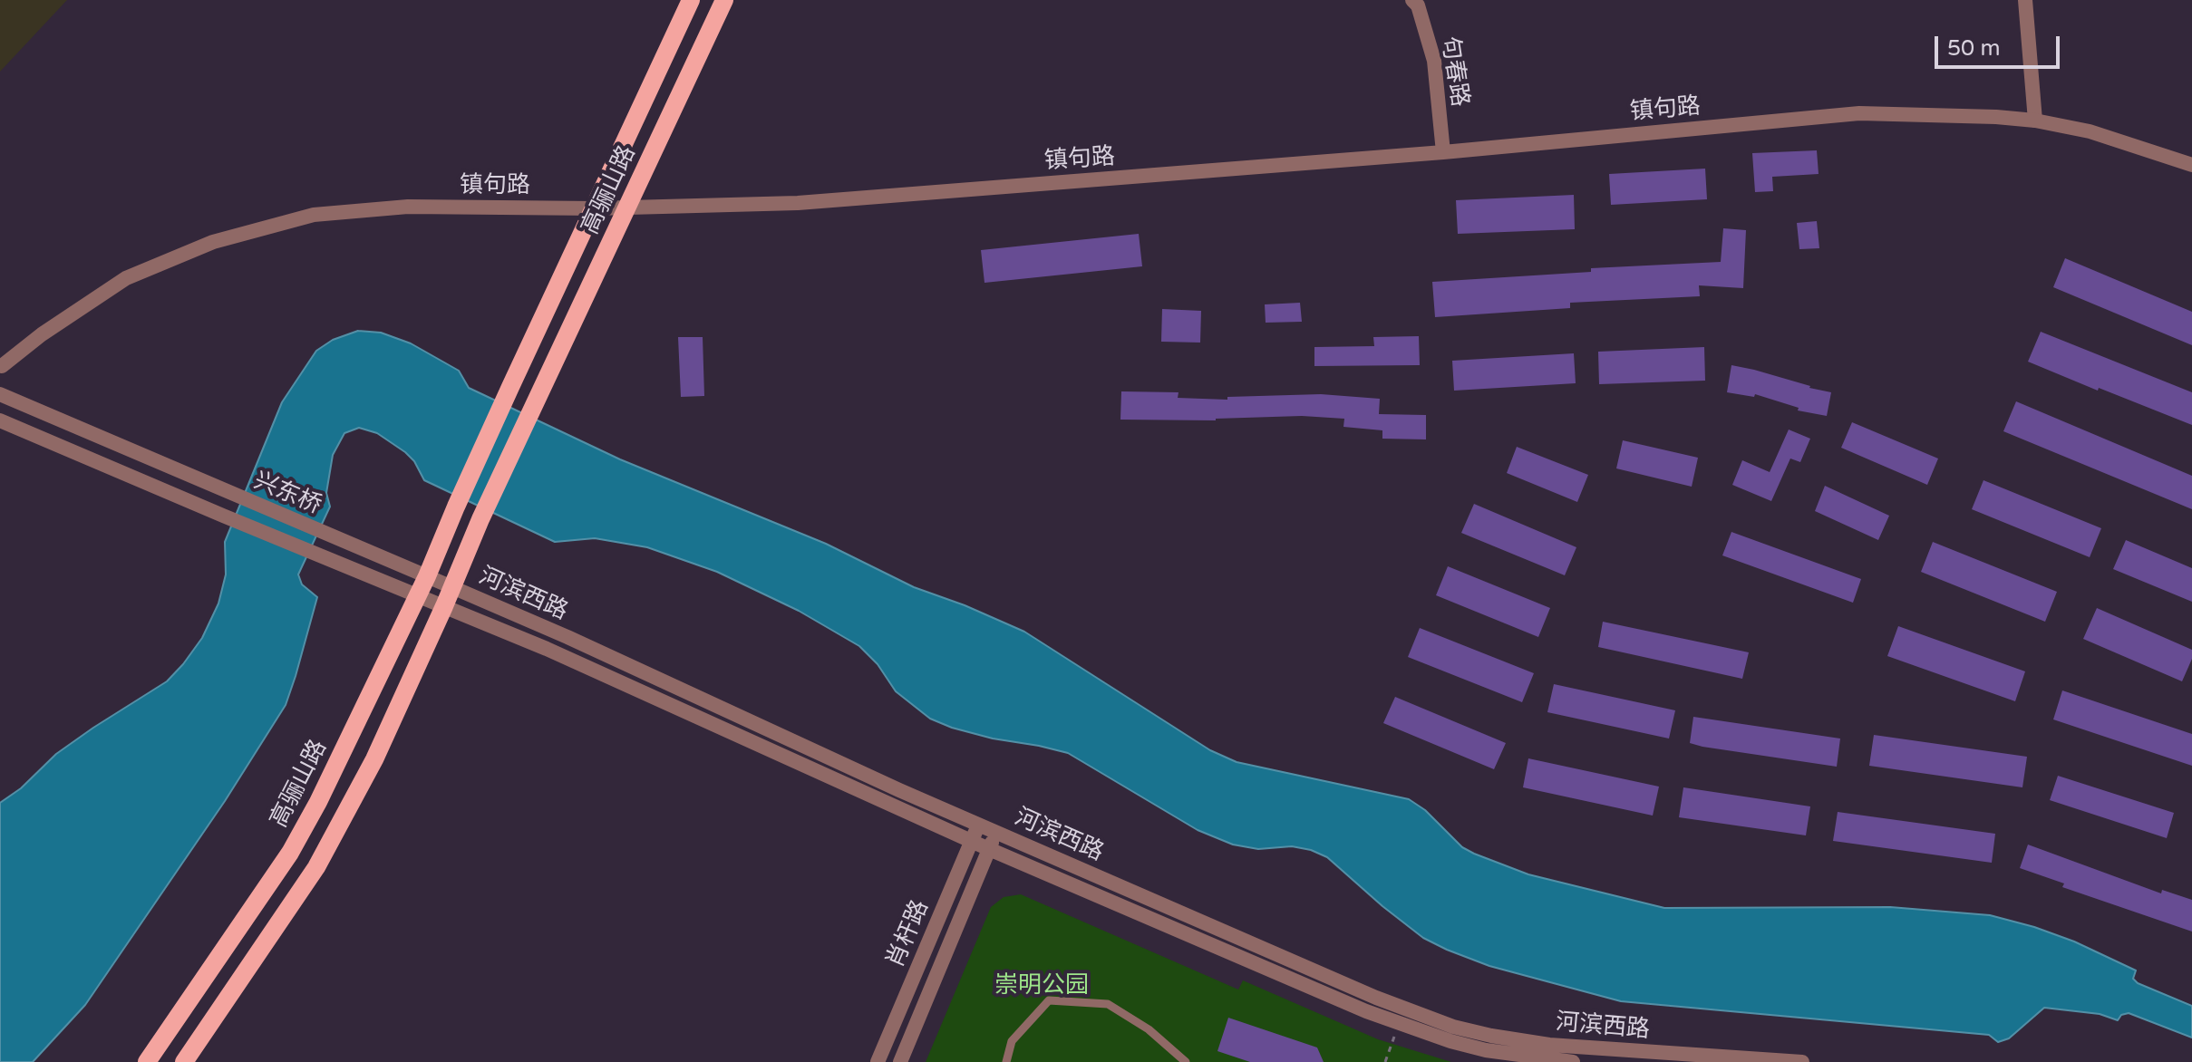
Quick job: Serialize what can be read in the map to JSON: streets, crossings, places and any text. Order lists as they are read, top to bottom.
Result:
{
  "streets": {
    "main road": ["高骊山路"],
    "street": [
      "句春路",
      "镇句路",
      "兴东桥",
      "河滨西路",
      "肖杆路"
    ]
  },
  "crossings": [
    ["句春路", "镇句路"],
    ["镇句路", "高骊山路"],
    ["高骊山路", "河滨西路"],
    ["兴东桥", "河滨西路"],
    ["河滨西路", "肖杆路"]
  ],
  "parks": ["崇明公园"],
  "scale_bar": "50 m"
}
